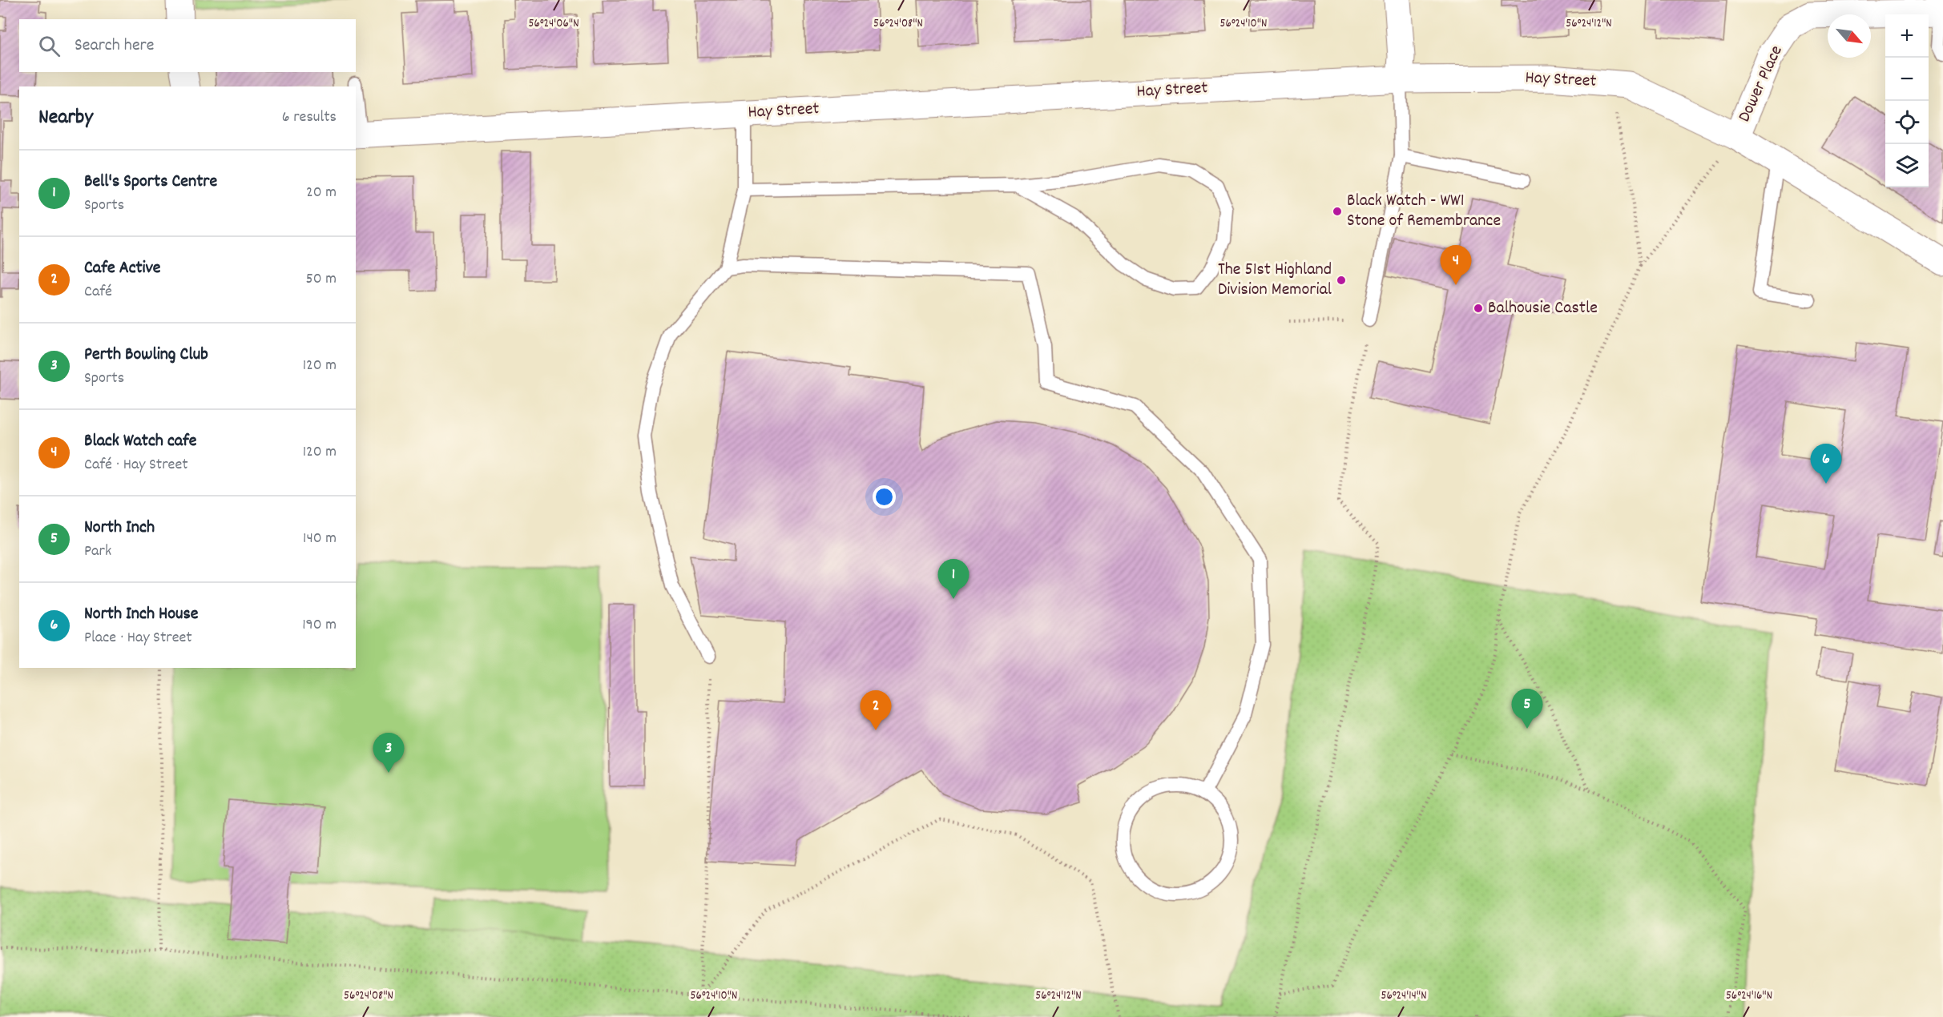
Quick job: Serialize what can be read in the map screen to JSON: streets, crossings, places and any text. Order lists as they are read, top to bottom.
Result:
{
  "streets": {
    "street": ["Hay Street", "Dower Place"]
  },
  "crossings": [
    ["Hay Street", "Dower Place"]
  ],
  "places": ["Black Watch - WW1 Stone of Remembrance", "The 51st Highland Division Memorial", "Balhousie Castle"],
  "north": "bottom right",
  "page": {
    "map_buttons": ["+", "−"],
    "search": "Search here",
    "heading": ["Nearby", "6 results"],
    "list": [
      {
        "mark": "1",
        "name": "Bell's Sports Centre",
        "note": "Sports",
        "value": "20 m"
      },
      {
        "mark": "2",
        "name": "Cafe Active",
        "note": "Café",
        "value": "50 m"
      },
      {
        "mark": "3",
        "name": "Perth Bowling Club",
        "note": "Sports",
        "value": "120 m"
      },
      {
        "mark": "4",
        "name": "Black Watch cafe",
        "note": "Café · Hay Street",
        "value": "120 m"
      },
      {
        "mark": "5",
        "name": "North Inch",
        "note": "Park",
        "value": "140 m"
      },
      {
        "mark": "6",
        "name": "North Inch House",
        "note": "Place · Hay Street",
        "value": "190 m"
      }
    ],
    "pins": [
      "4",
      "6",
      "1",
      "5",
      "2",
      "3"
    ]
  },
  "coordinates": [
    "56°24'06\"N",
    "56°24'08\"N",
    "56°24'10\"N",
    "56°24'12\"N",
    "56°24'14\"N",
    "56°24'16\"N"
  ]
}
